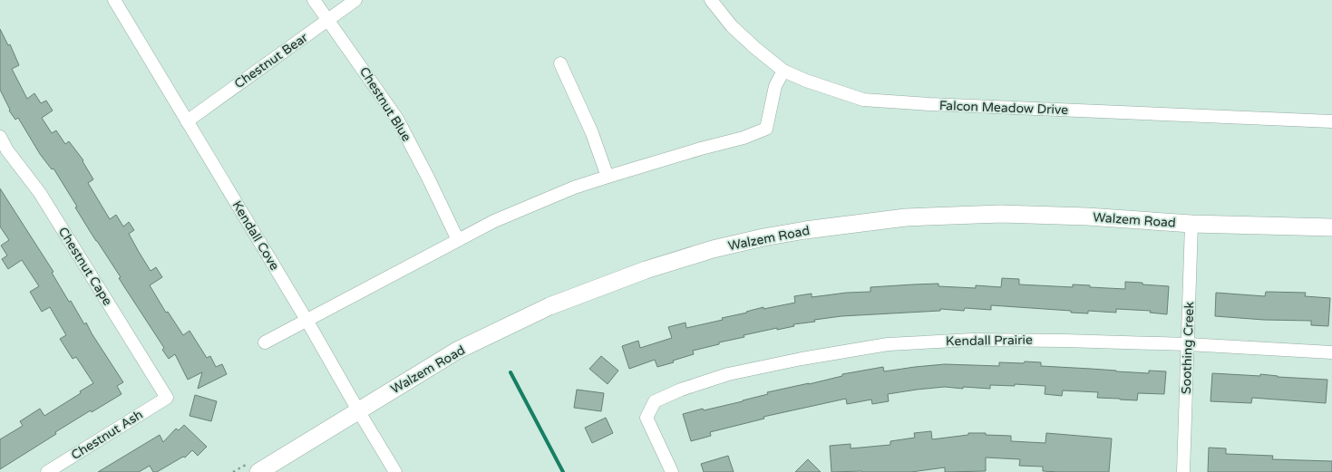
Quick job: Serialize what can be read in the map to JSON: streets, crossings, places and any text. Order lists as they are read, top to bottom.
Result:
{
  "streets": {
    "street": [
      "Chestnut Bear",
      "Chestnut Blue",
      "Falcon Meadow Drive",
      "Walzem Road",
      "Kendall Cove",
      "Chestnut Cape",
      "Kendall Prairie",
      "Soothing Creek",
      "Chestnut Ash"
    ]
  },
  "crossings": [
    ["Chestnut Bear", "Chestnut Blue"],
    ["Chestnut Bear", "Kendall Cove"],
    ["Walzem Road", "Kendall Cove"],
    ["Walzem Road", "Soothing Creek"],
    ["Chestnut Cape", "Chestnut Ash"],
    ["Kendall Prairie", "Soothing Creek"]
  ]
}
